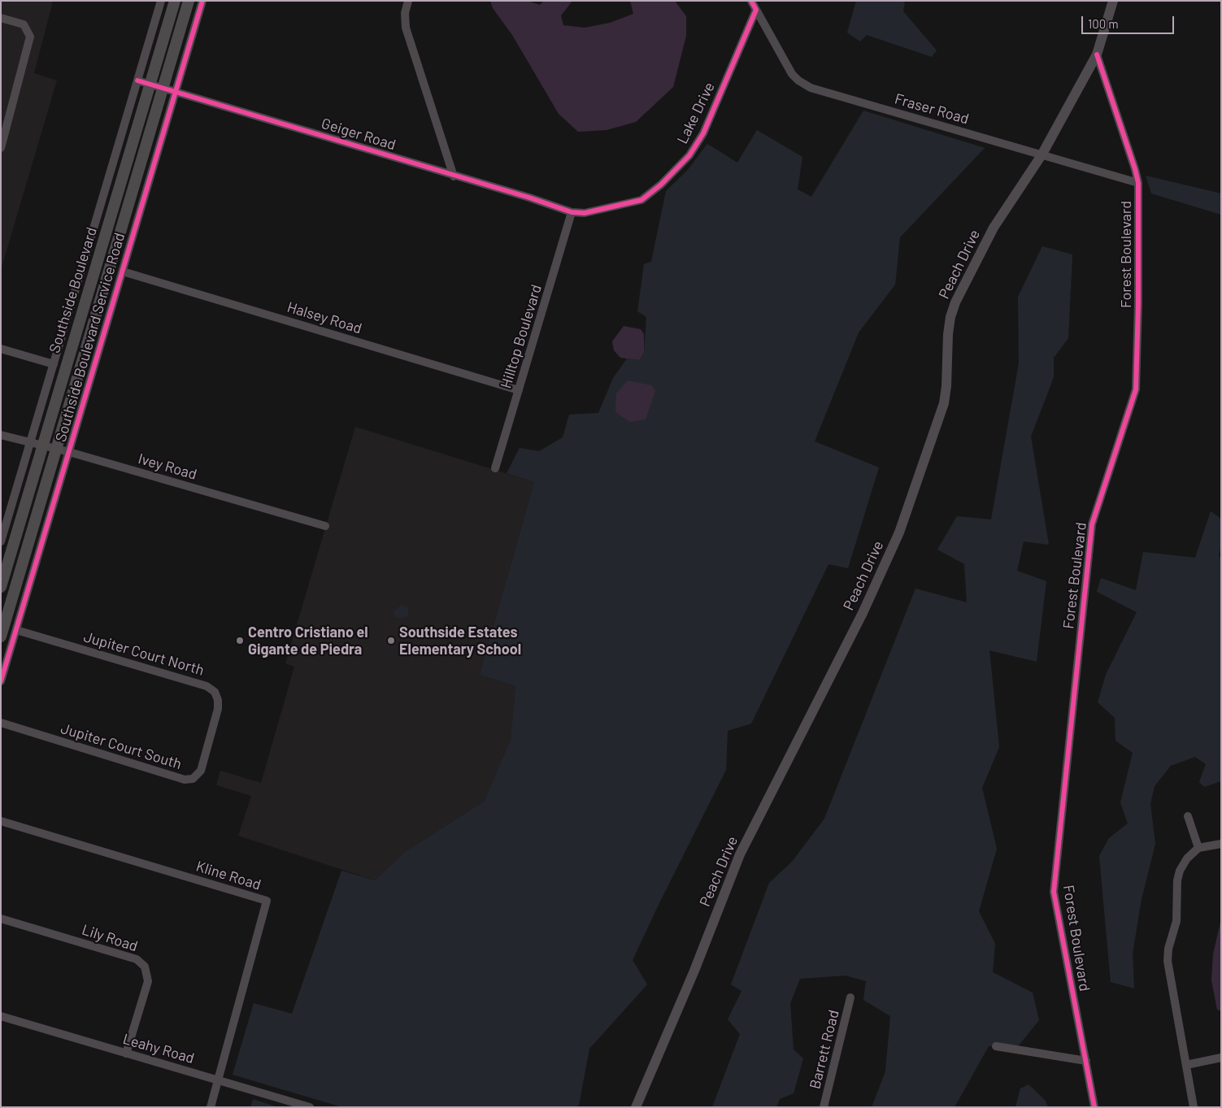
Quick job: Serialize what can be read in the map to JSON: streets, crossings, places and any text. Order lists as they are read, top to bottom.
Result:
{
  "streets": {
    "highway": ["Southside Boulevard"],
    "main road": ["Peach Drive"],
    "street": [
      "Fraser Road",
      "Lake Drive",
      "Geiger Road",
      "Forest Boulevard",
      "Halsey Road",
      "Hilltop Boulevard",
      "Southside Boulevard Service Road",
      "Ivey Road",
      "Jupiter Court North",
      "Jupiter Court South",
      "Kline Road",
      "Lily Road",
      "Leahy Road",
      "Barrett Road"
    ]
  },
  "crossings": [
    ["Fraser Road", "Lake Drive"],
    ["Fraser Road", "Forest Boulevard"],
    ["Fraser Road", "Peach Drive"],
    ["Lake Drive", "Geiger Road"],
    ["Lake Drive", "Hilltop Boulevard"],
    ["Geiger Road", "Southside Boulevard"],
    ["Geiger Road", "Hilltop Boulevard"],
    ["Geiger Road", "Southside Boulevard Service Road"],
    ["Forest Boulevard", "Peach Drive"],
    ["Southside Boulevard", "Ivey Road"],
    ["Halsey Road", "Hilltop Boulevard"],
    ["Halsey Road", "Southside Boulevard Service Road"],
    ["Southside Boulevard Service Road", "Ivey Road"],
    ["Southside Boulevard Service Road", "Jupiter Court North"],
    ["Jupiter Court North", "Jupiter Court South"],
    ["Kline Road", "Leahy Road"],
    ["Lily Road", "Leahy Road"]
  ],
  "places": ["Centro Cristiano el Gigante de Piedra", "Southside Estates Elementary School"],
  "scale_bar": "100 m"
}
